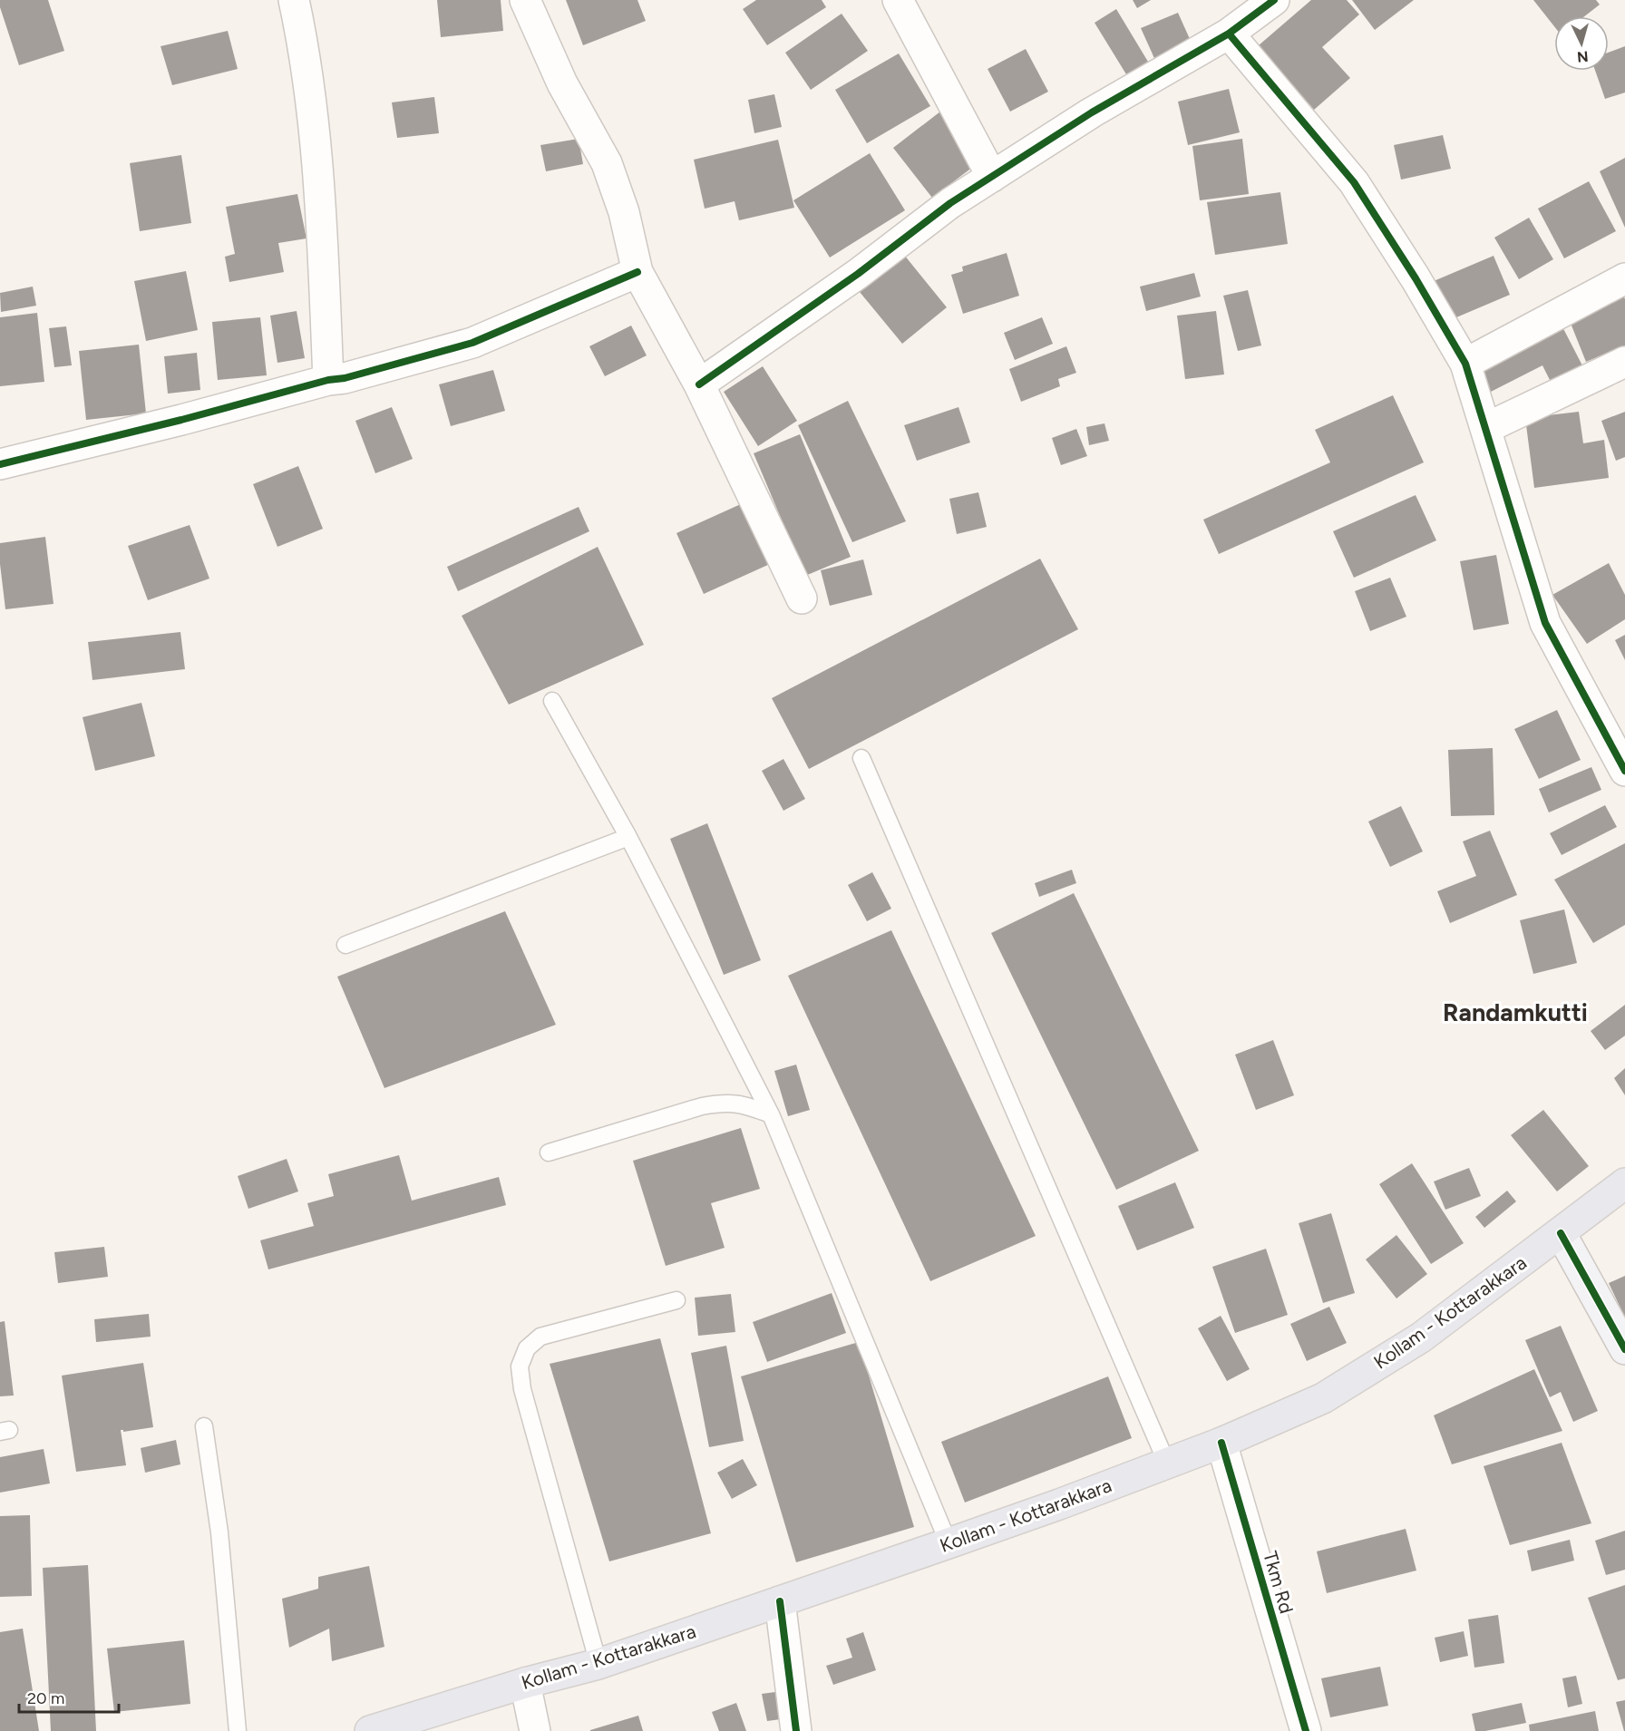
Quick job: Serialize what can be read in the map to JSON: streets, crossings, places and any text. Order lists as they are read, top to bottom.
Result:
{
  "streets": {
    "main road": ["Kollam - Kottarakkara"],
    "street": ["Tkm Rd"]
  },
  "crossings": [
    ["Kollam - Kottarakkara", "Tkm Rd"]
  ],
  "districts": ["Randamkutti"],
  "scale_bar": "20 m",
  "north": "bottom"
}
